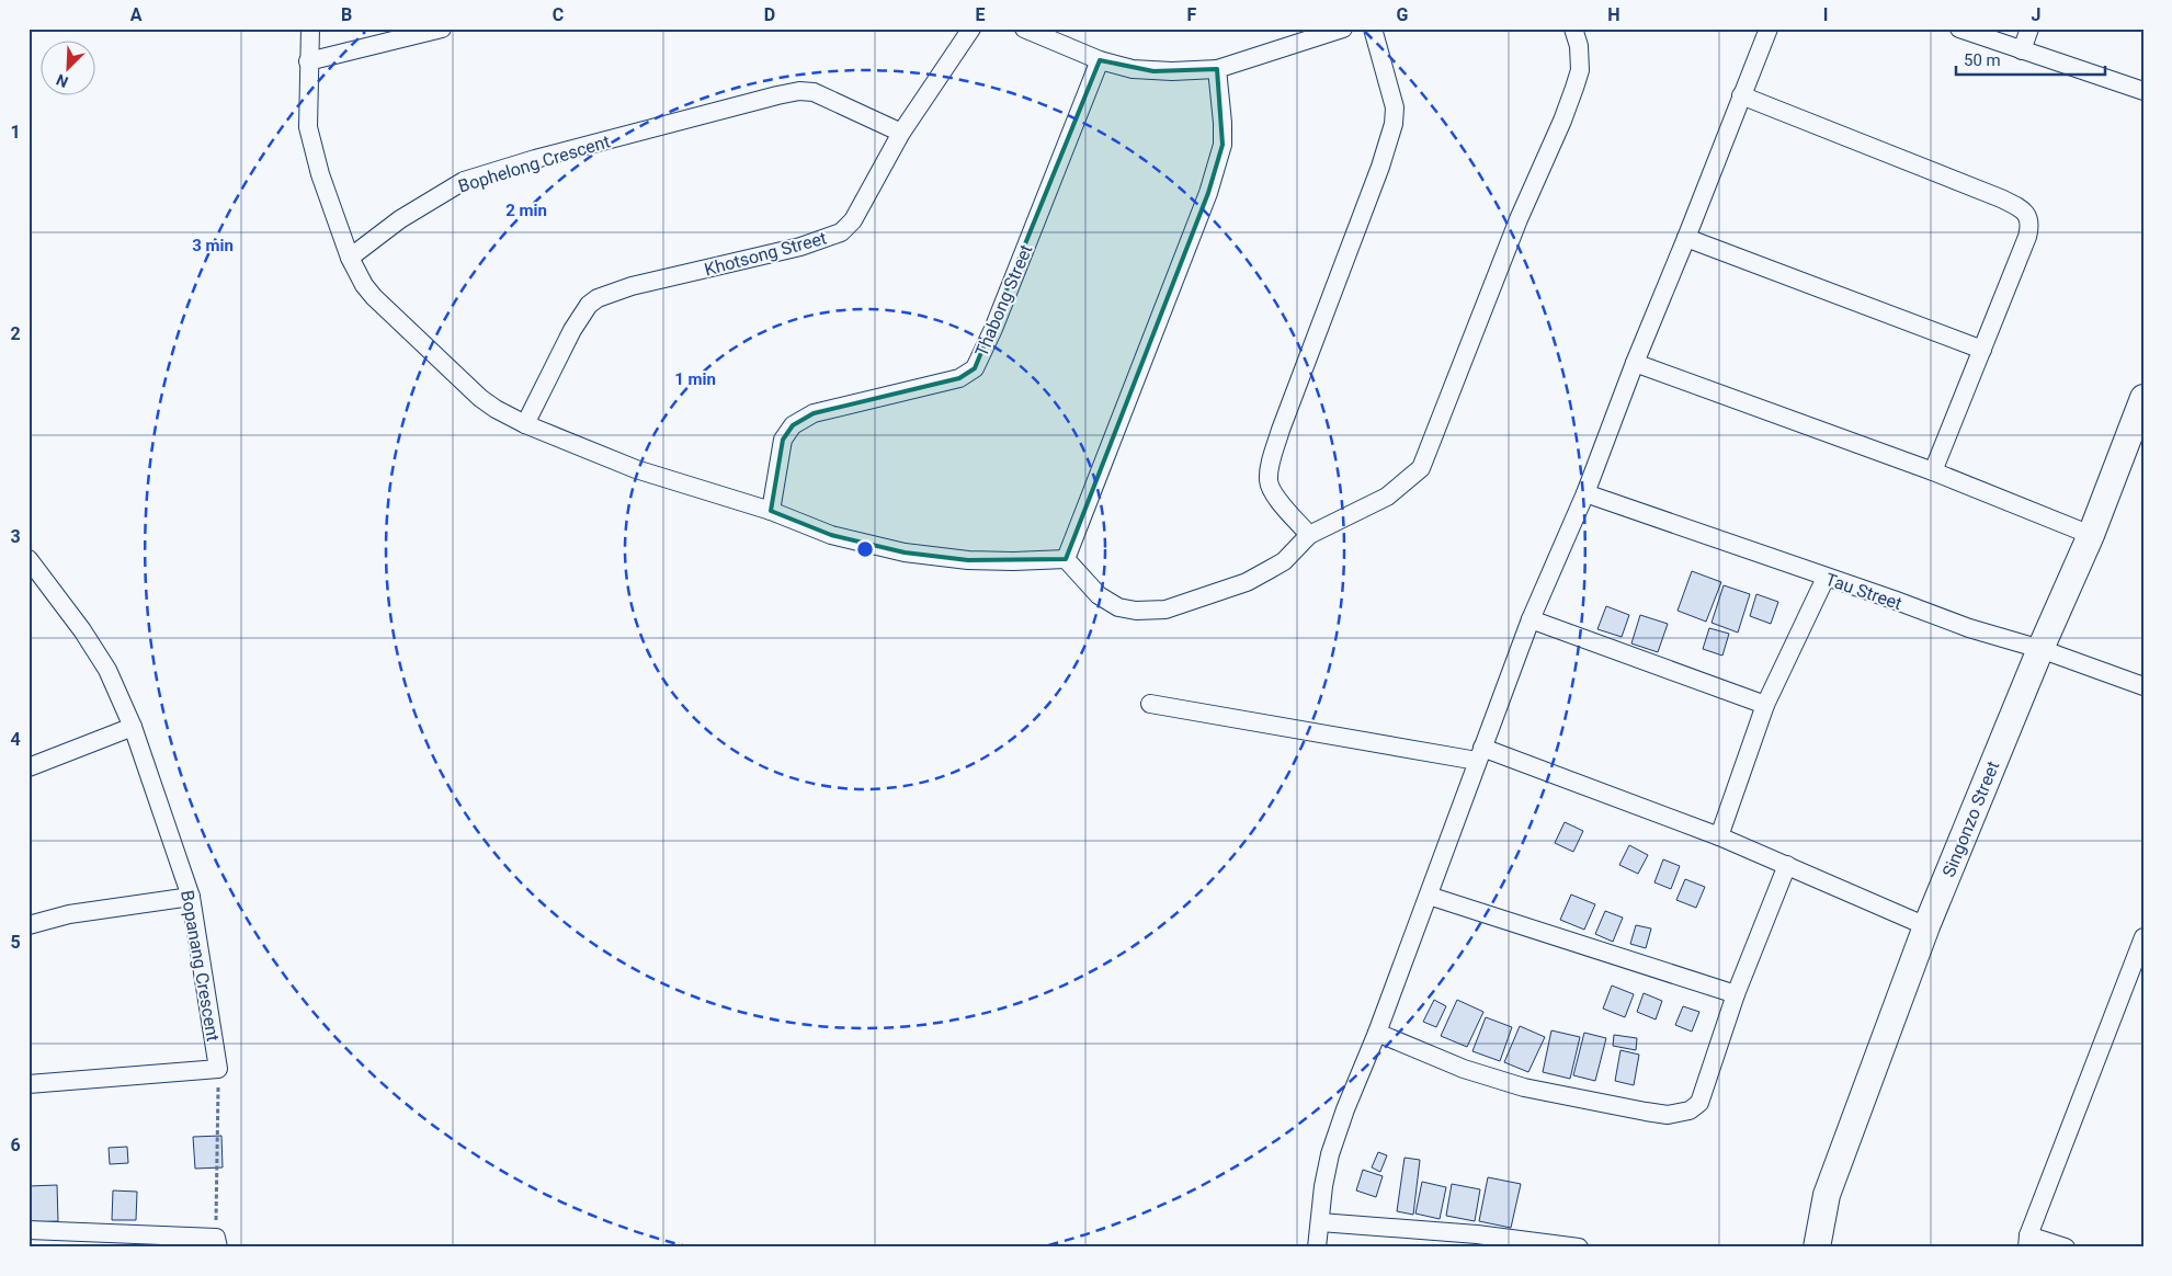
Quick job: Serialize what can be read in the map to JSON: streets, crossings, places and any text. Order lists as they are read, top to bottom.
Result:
{
  "streets": {
    "street": [
      "Bophelong Crescent",
      "Khotsong Street",
      "Thabong Street",
      "Tau Street",
      "Singonzo Street",
      "Bopanang Crescent"
    ]
  },
  "crossings": [
    ["Bophelong Crescent", "Khotsong Street"],
    ["Tau Street", "Singonzo Street"]
  ],
  "scale_bar": "50 m",
  "north": "bottom left",
  "grid": {
    "columns": [
      "A",
      "B",
      "C",
      "D",
      "E",
      "F",
      "G",
      "H",
      "I",
      "J"
    ],
    "rows": [
      "1",
      "2",
      "3",
      "4",
      "5",
      "6"
    ]
  },
  "rings": ["2 min", "3 min", "1 min"]
}
